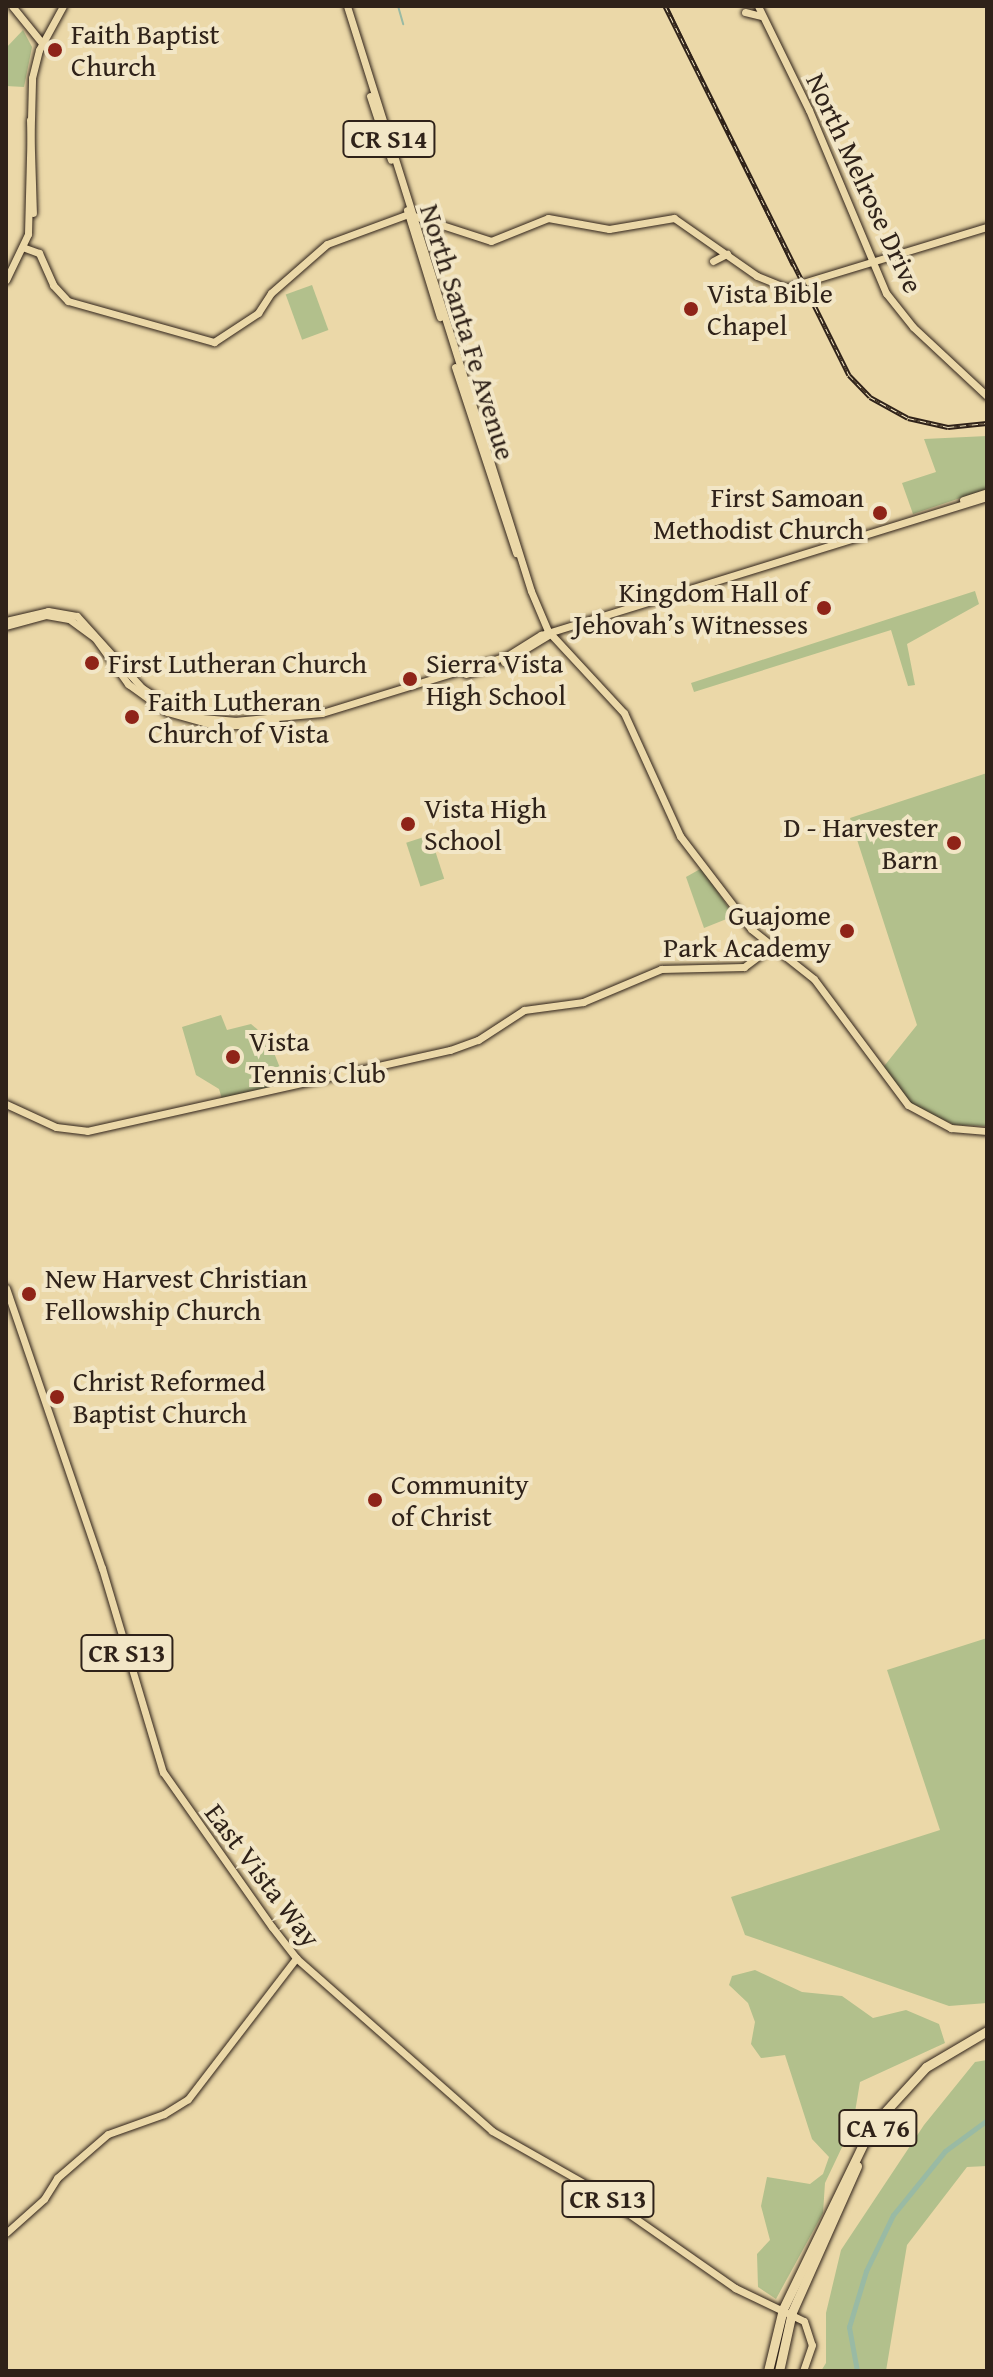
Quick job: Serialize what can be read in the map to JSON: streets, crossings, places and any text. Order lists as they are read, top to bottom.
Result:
{
  "streets": {
    "highway": ["CA 76"],
    "main road": [
      "CR S14",
      "North Melrose Drive",
      "North Santa Fe Avenue",
      "CR S13",
      "East Vista Way"
    ]
  },
  "crossings": [
    ["East Vista Way", "CA 76"]
  ],
  "places": [
    "Faith Baptist Church",
    "Vista Bible Chapel",
    "First Samoan Methodist Church",
    "Kingdom Hall of Jehovah’s Witnesses",
    "First Lutheran Church",
    "Sierra Vista High School",
    "Faith Lutheran Church of Vista",
    "Vista High School",
    "D - Harvester Barn",
    "Guajome Park Academy",
    "Vista Tennis Club",
    "New Harvest Christian Fellowship Church",
    "Christ Reformed Baptist Church",
    "Community of Christ"
  ]
}
